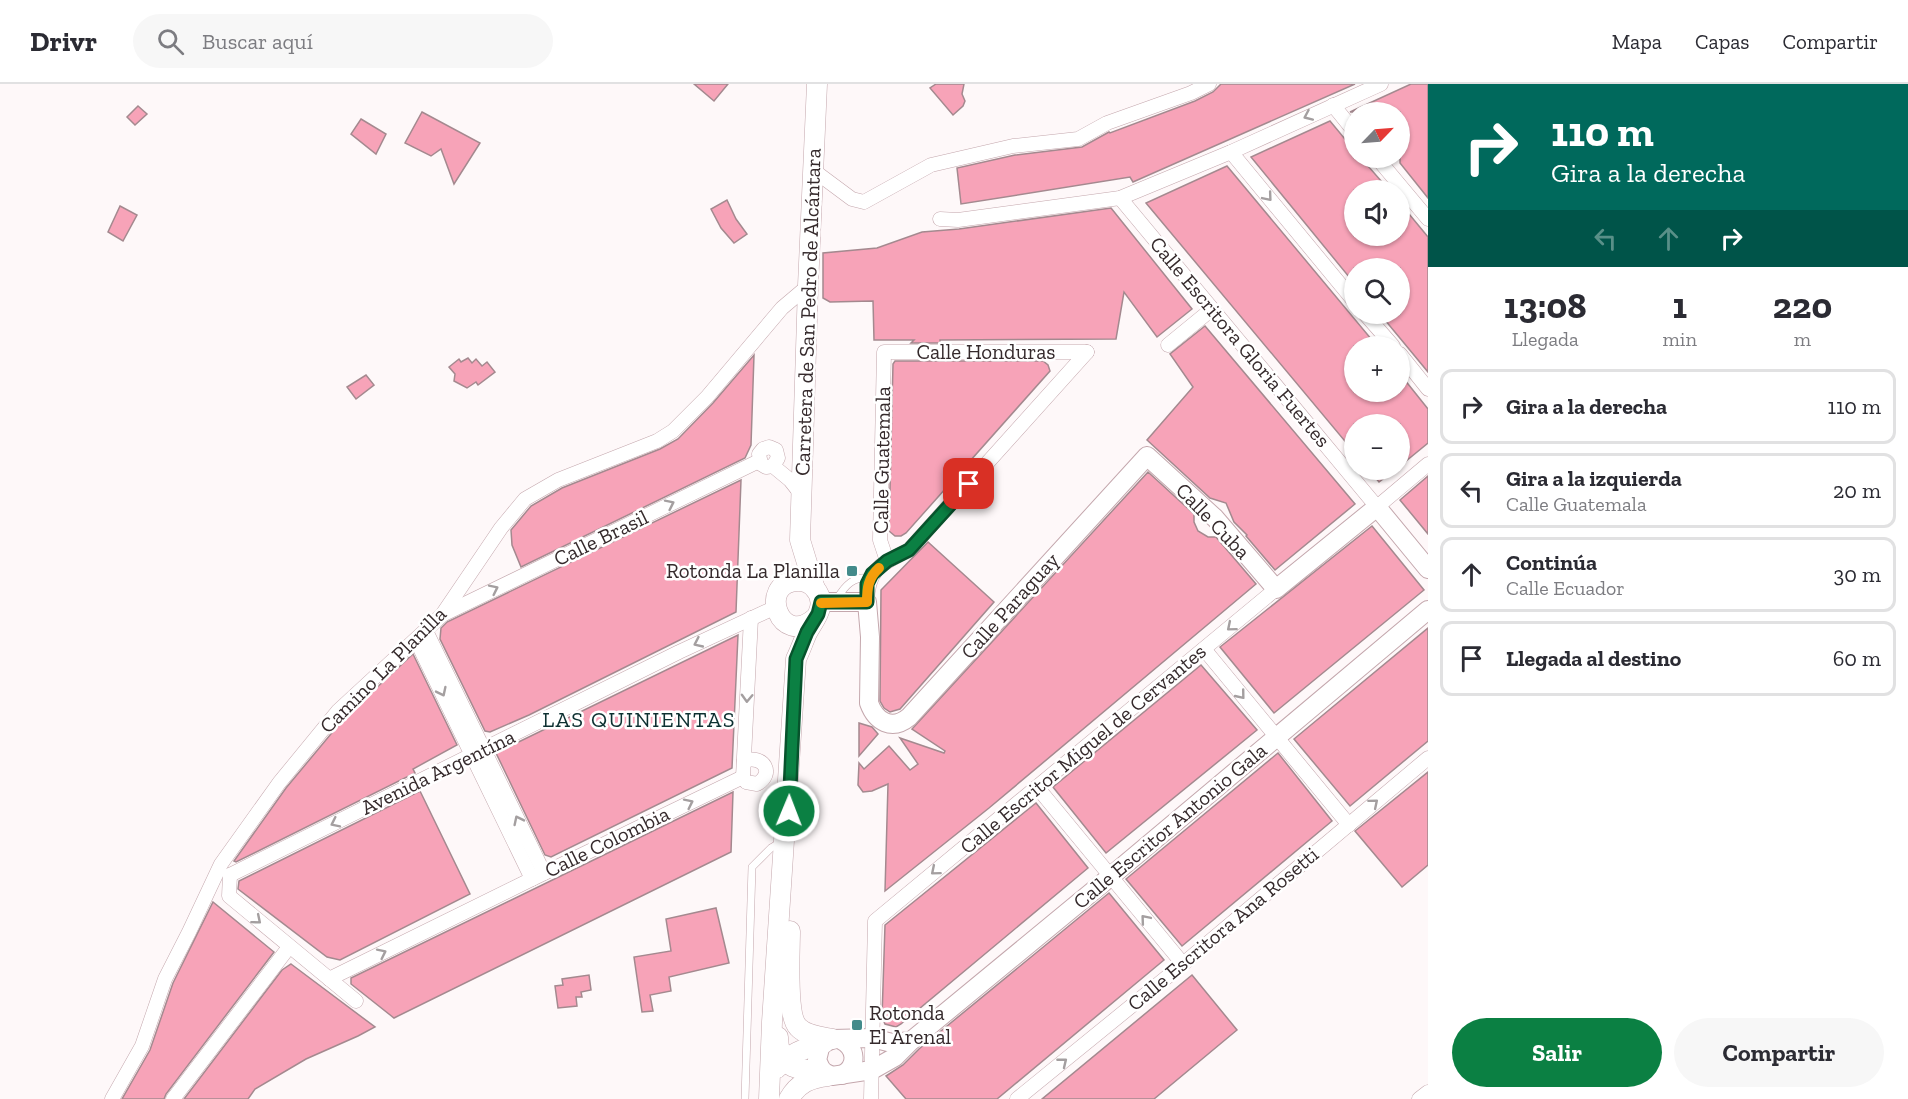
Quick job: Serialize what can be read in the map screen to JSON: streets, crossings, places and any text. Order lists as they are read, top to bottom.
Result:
{
  "streets": {
    "main road": ["Carretera de San Pedro de Alcántara"],
    "street": [
      "Calle Escritora Gloria Fuertes",
      "Calle Honduras",
      "Calle Guatemala",
      "Calle Cuba",
      "Calle Brasil",
      "Calle Paraguay",
      "Camino La Planilla",
      "Calle Escritor Miguel de Cervantes",
      "Avenida Argentína",
      "Calle Escritor Antonio Gala",
      "Calle Colombia",
      "Calle Escritora Ana Rosetti"
    ]
  },
  "crossings": [
    ["Carretera de San Pedro de Alcántara", "Calle Brasil"],
    ["Carretera de San Pedro de Alcántara", "Camino La Planilla"],
    ["Carretera de San Pedro de Alcántara", "Avenida Argentína"],
    ["Calle Escritora Gloria Fuertes", "Calle Escritor Miguel de Cervantes"],
    ["Calle Honduras", "Calle Guatemala"],
    ["Calle Cuba", "Calle Paraguay"],
    ["Calle Cuba", "Calle Escritor Miguel de Cervantes"],
    ["Calle Brasil", "Camino La Planilla"],
    ["Camino La Planilla", "Avenida Argentína"],
    ["Calle Escritor Miguel de Cervantes", "Calle Escritor Antonio Gala"]
  ],
  "one_way": [
    "Calle Brasil",
    "Calle Escritor Miguel de Cervantes",
    "Avenida Argentína",
    "Calle Colombia",
    "Calle Escritora Ana Rosetti"
  ],
  "districts": ["LAS QUINIENTAS"],
  "places": {
    "transit": ["Rotonda La Planilla", "Rotonda El Arenal"]
  },
  "north": "top right",
  "page": {
    "header": "Drivr",
    "search": "Buscar aquí",
    "nav": ["Mapa", "Capas", "Compartir"],
    "turn": ["110 m", "Gira a la derecha"],
    "map_buttons": ["+", "−"],
    "eta": [
      "13:08",
      "Llegada",
      "1",
      "min",
      "220",
      "m"
    ],
    "list": [
      {
        "name": "Gira a la derecha",
        "value": "110 m"
      },
      {
        "name": "Gira a la izquierda",
        "note": "Calle Guatemala",
        "value": "20 m"
      },
      {
        "name": "Continúa",
        "note": "Calle Ecuador",
        "value": "30 m"
      },
      {
        "name": "Llegada al destino",
        "value": "60 m"
      }
    ],
    "buttons": ["Salir", "Compartir"]
  }
}
